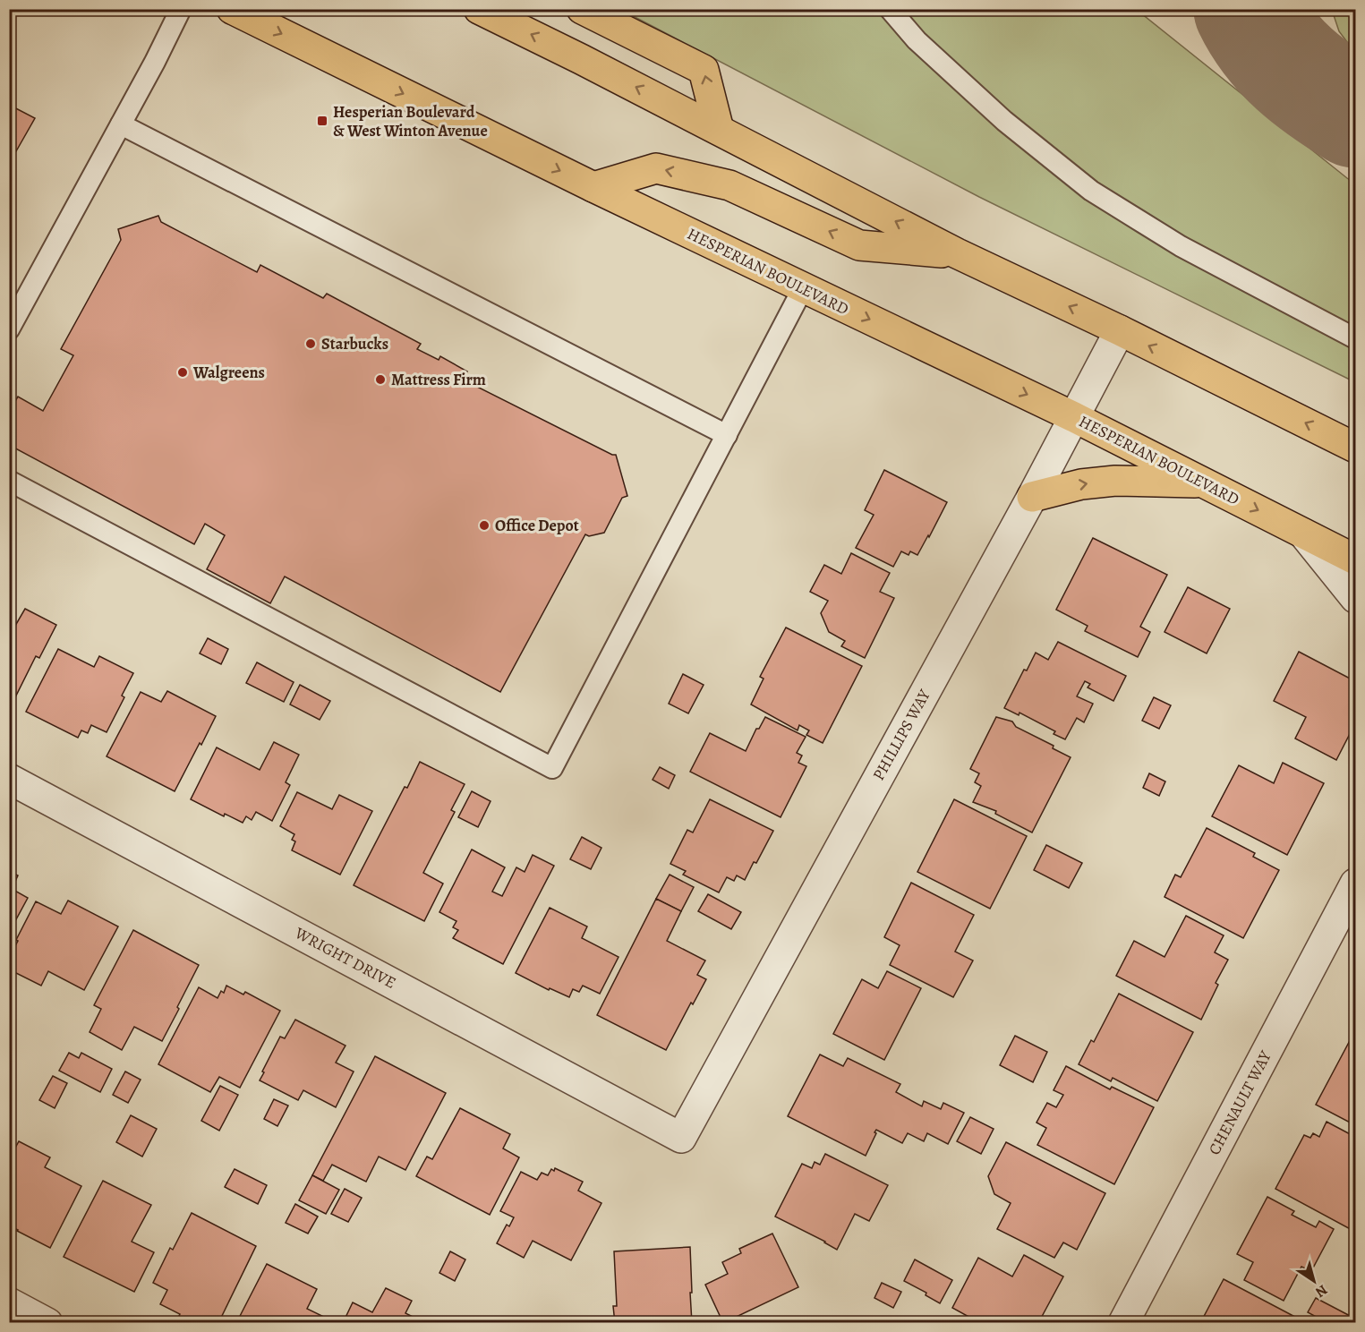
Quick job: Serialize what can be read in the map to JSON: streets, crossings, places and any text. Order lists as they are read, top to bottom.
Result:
{
  "streets": {
    "main road": ["HESPERIAN BOULEVARD"],
    "street": ["PHILLIPS WAY", "WRIGHT DRIVE", "CHENAULT WAY"]
  },
  "crossings": [
    ["HESPERIAN BOULEVARD", "PHILLIPS WAY"],
    ["PHILLIPS WAY", "WRIGHT DRIVE"]
  ],
  "places": {
    "transit": ["Hesperian Boulevard & West Winton Avenue"],
    "other": [
      "Starbucks",
      "Walgreens",
      "Mattress Firm",
      "Office Depot"
    ]
  },
  "north": "bottom right"
}
